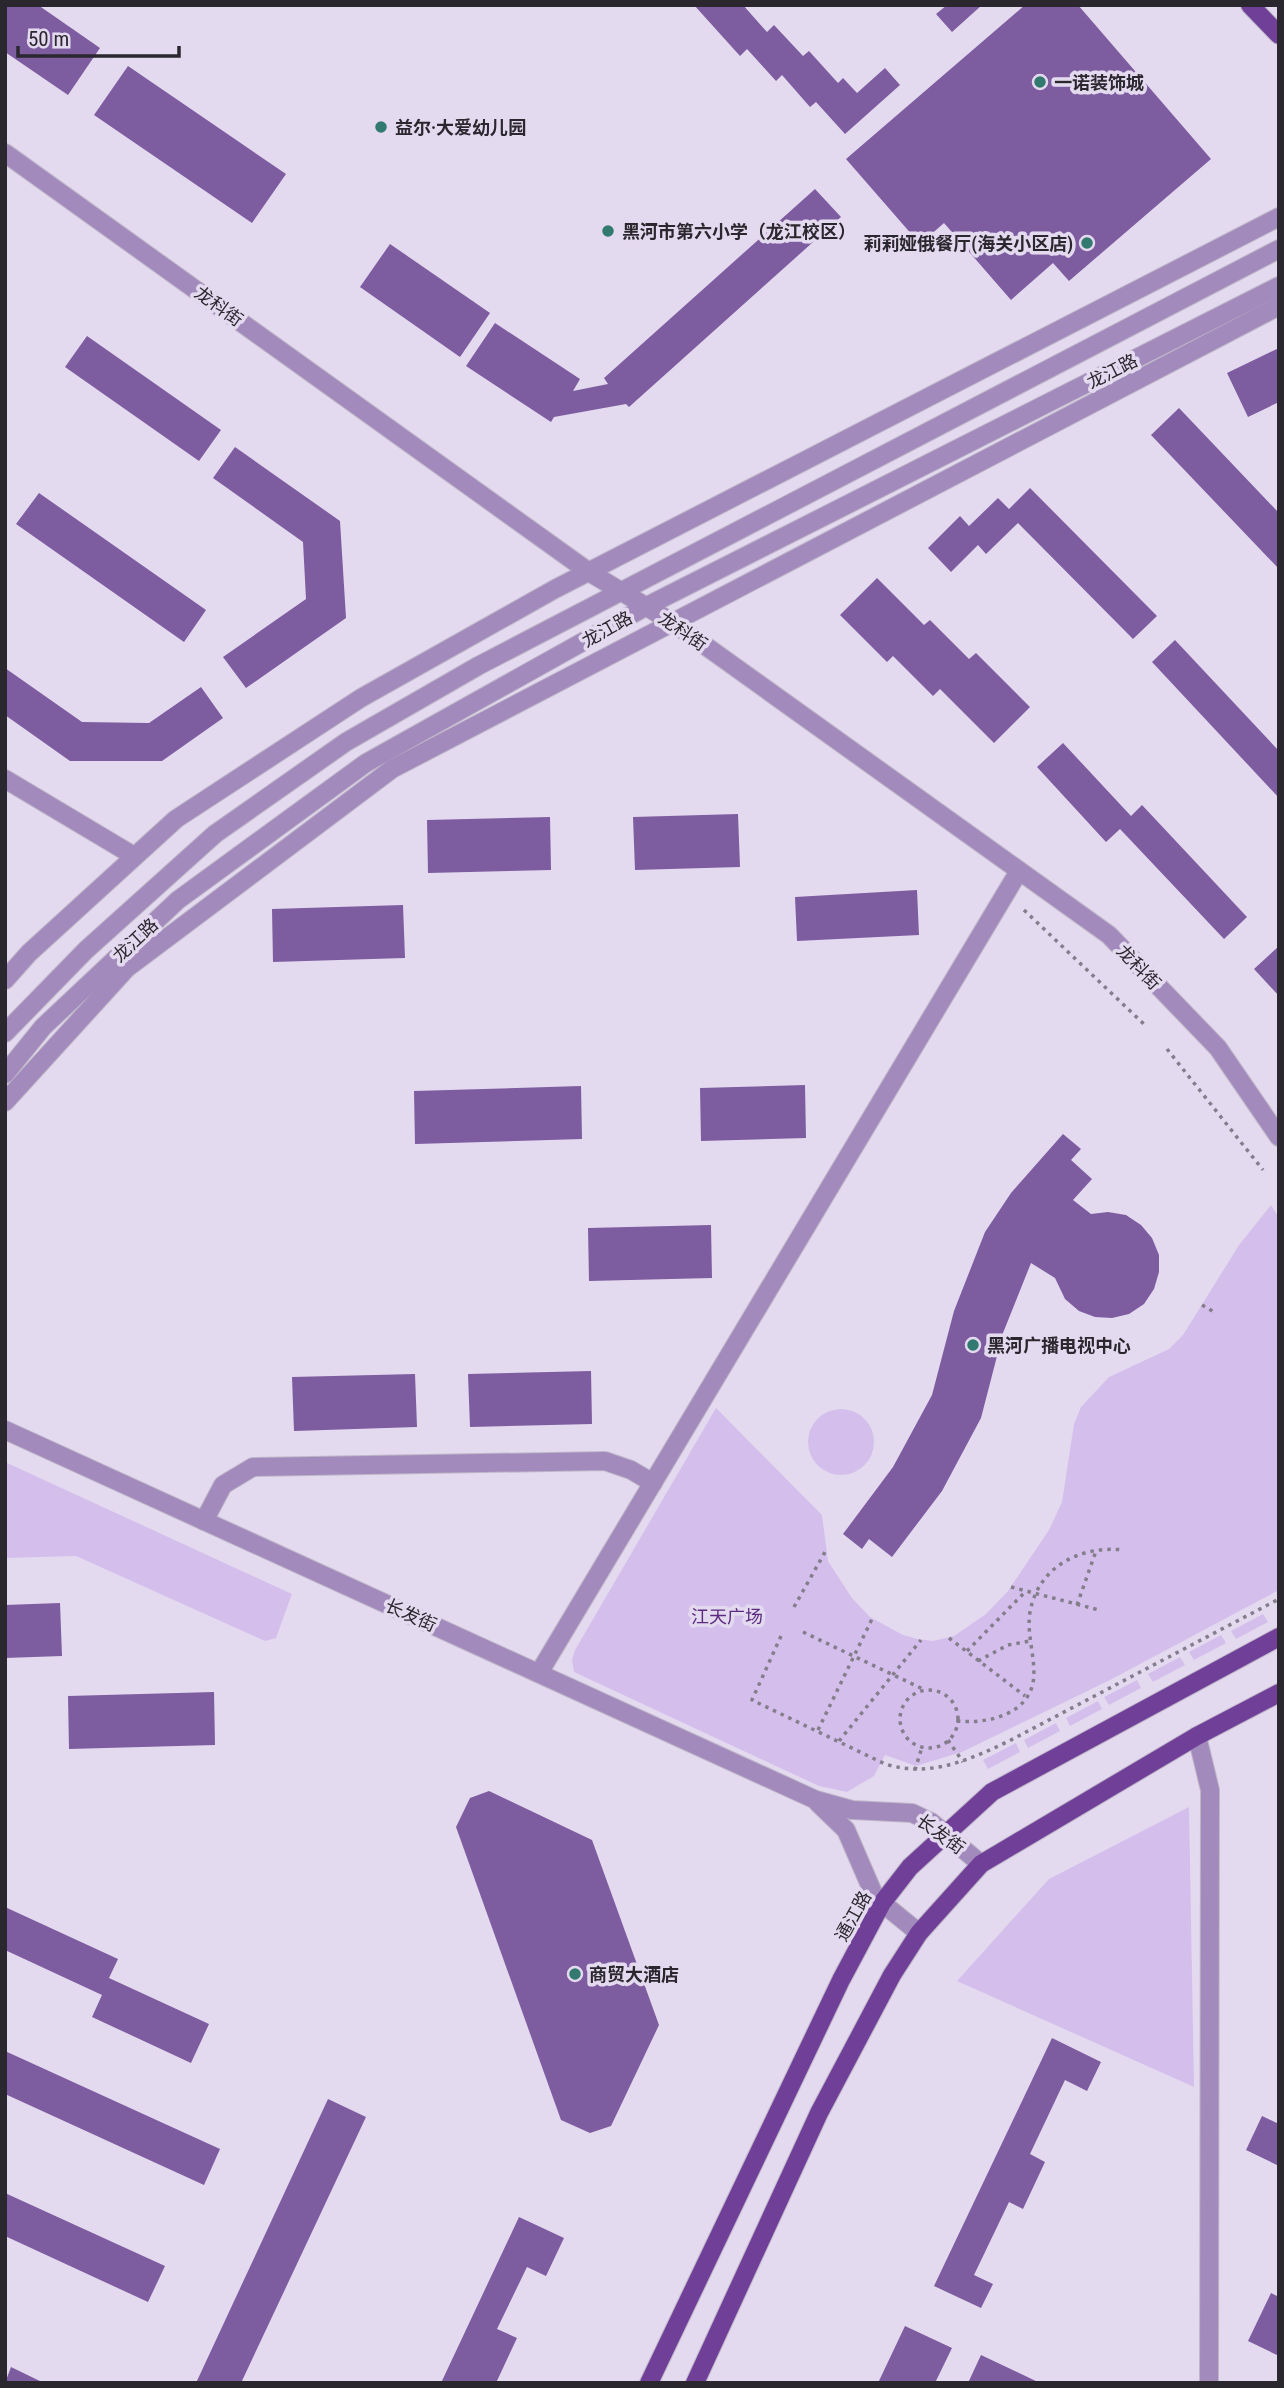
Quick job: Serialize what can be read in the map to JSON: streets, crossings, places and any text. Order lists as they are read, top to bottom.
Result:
{
  "streets": {
    "main road": ["通江路"],
    "street": ["龙科街", "龙江路", "长发街"]
  },
  "crossings": [
    ["龙科街", "龙江路"],
    ["长发街", "通江路"]
  ],
  "parks": ["江天广场"],
  "places": [
    "一诺装饰城",
    "益尔·大爱幼儿园",
    "黑河市第六小学（龙江校区）",
    "莉莉娅俄餐厅(海关小区店)",
    "黑河广播电视中心",
    "商贸大酒店"
  ],
  "scale_bar": "50 m"
}
